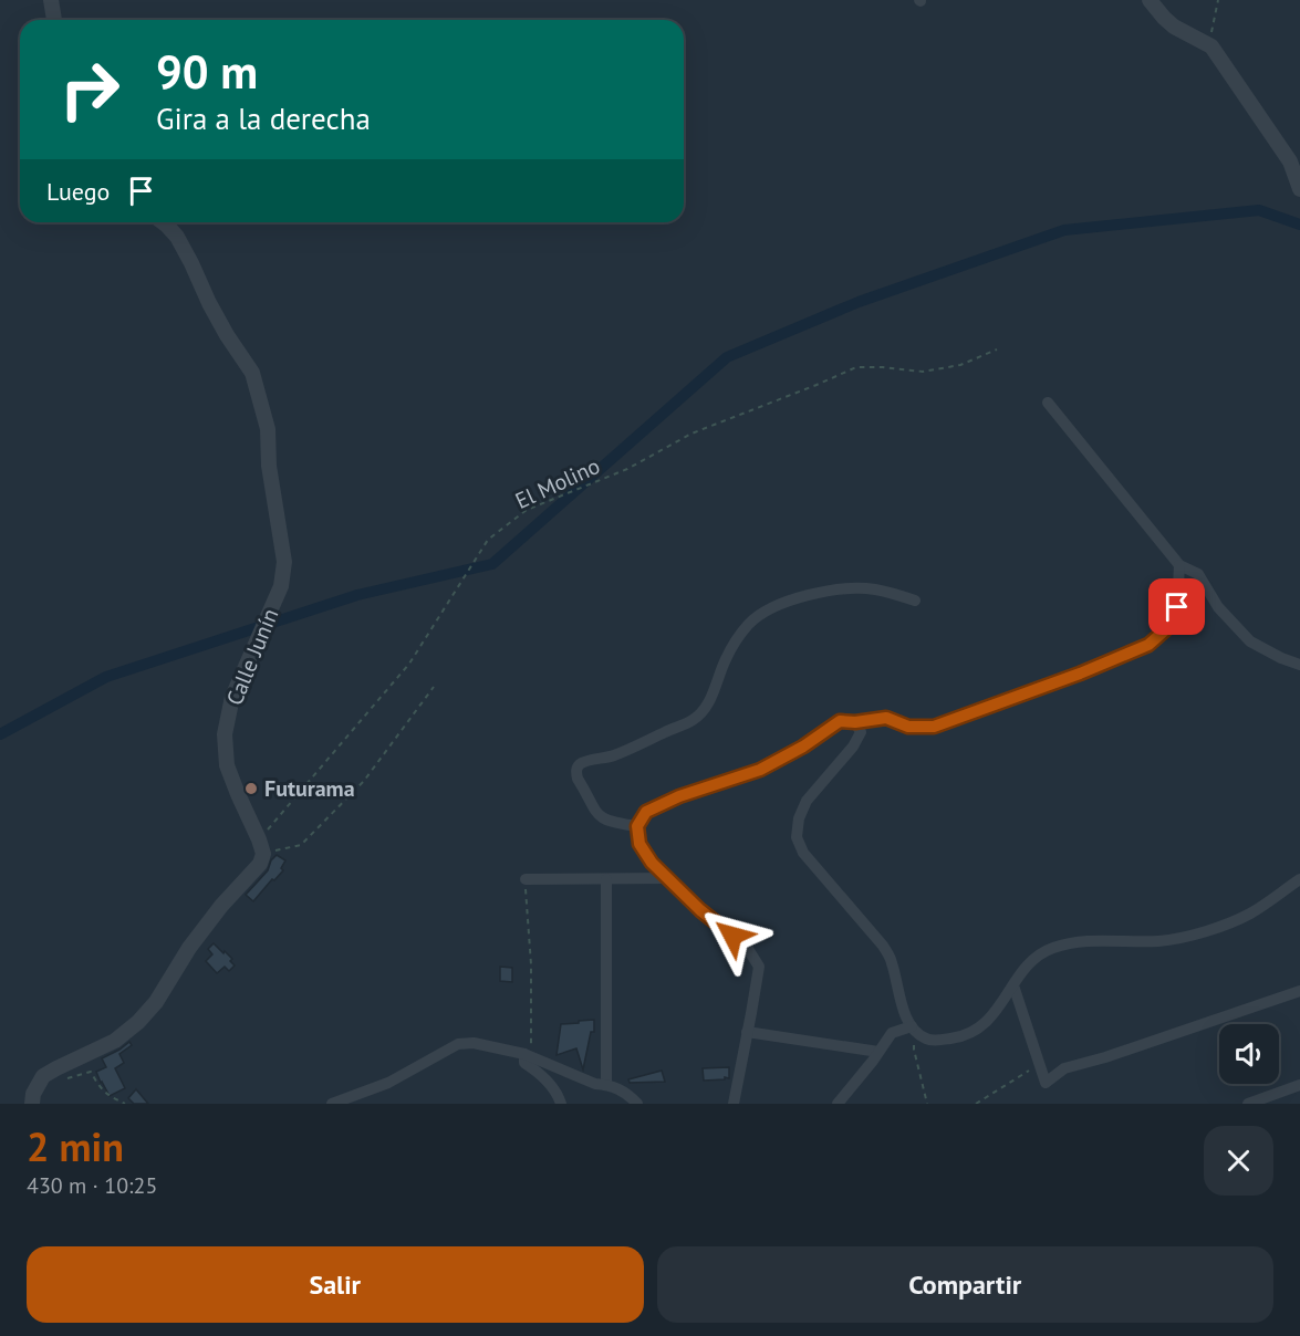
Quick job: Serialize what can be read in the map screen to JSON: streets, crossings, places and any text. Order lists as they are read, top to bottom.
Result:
{
  "streets": {
    "street": ["Calle Junín"],
    "path": ["El Molino"]
  },
  "crossings": [
    ["El Molino", "Calle Junín"]
  ],
  "places": ["Futurama"],
  "page": {
    "turn": ["90 m", "Gira a la derecha"],
    "then": "Luego",
    "heading": ["2 min", "430 m · 10:25"],
    "buttons": ["Salir", "Compartir"]
  }
}
